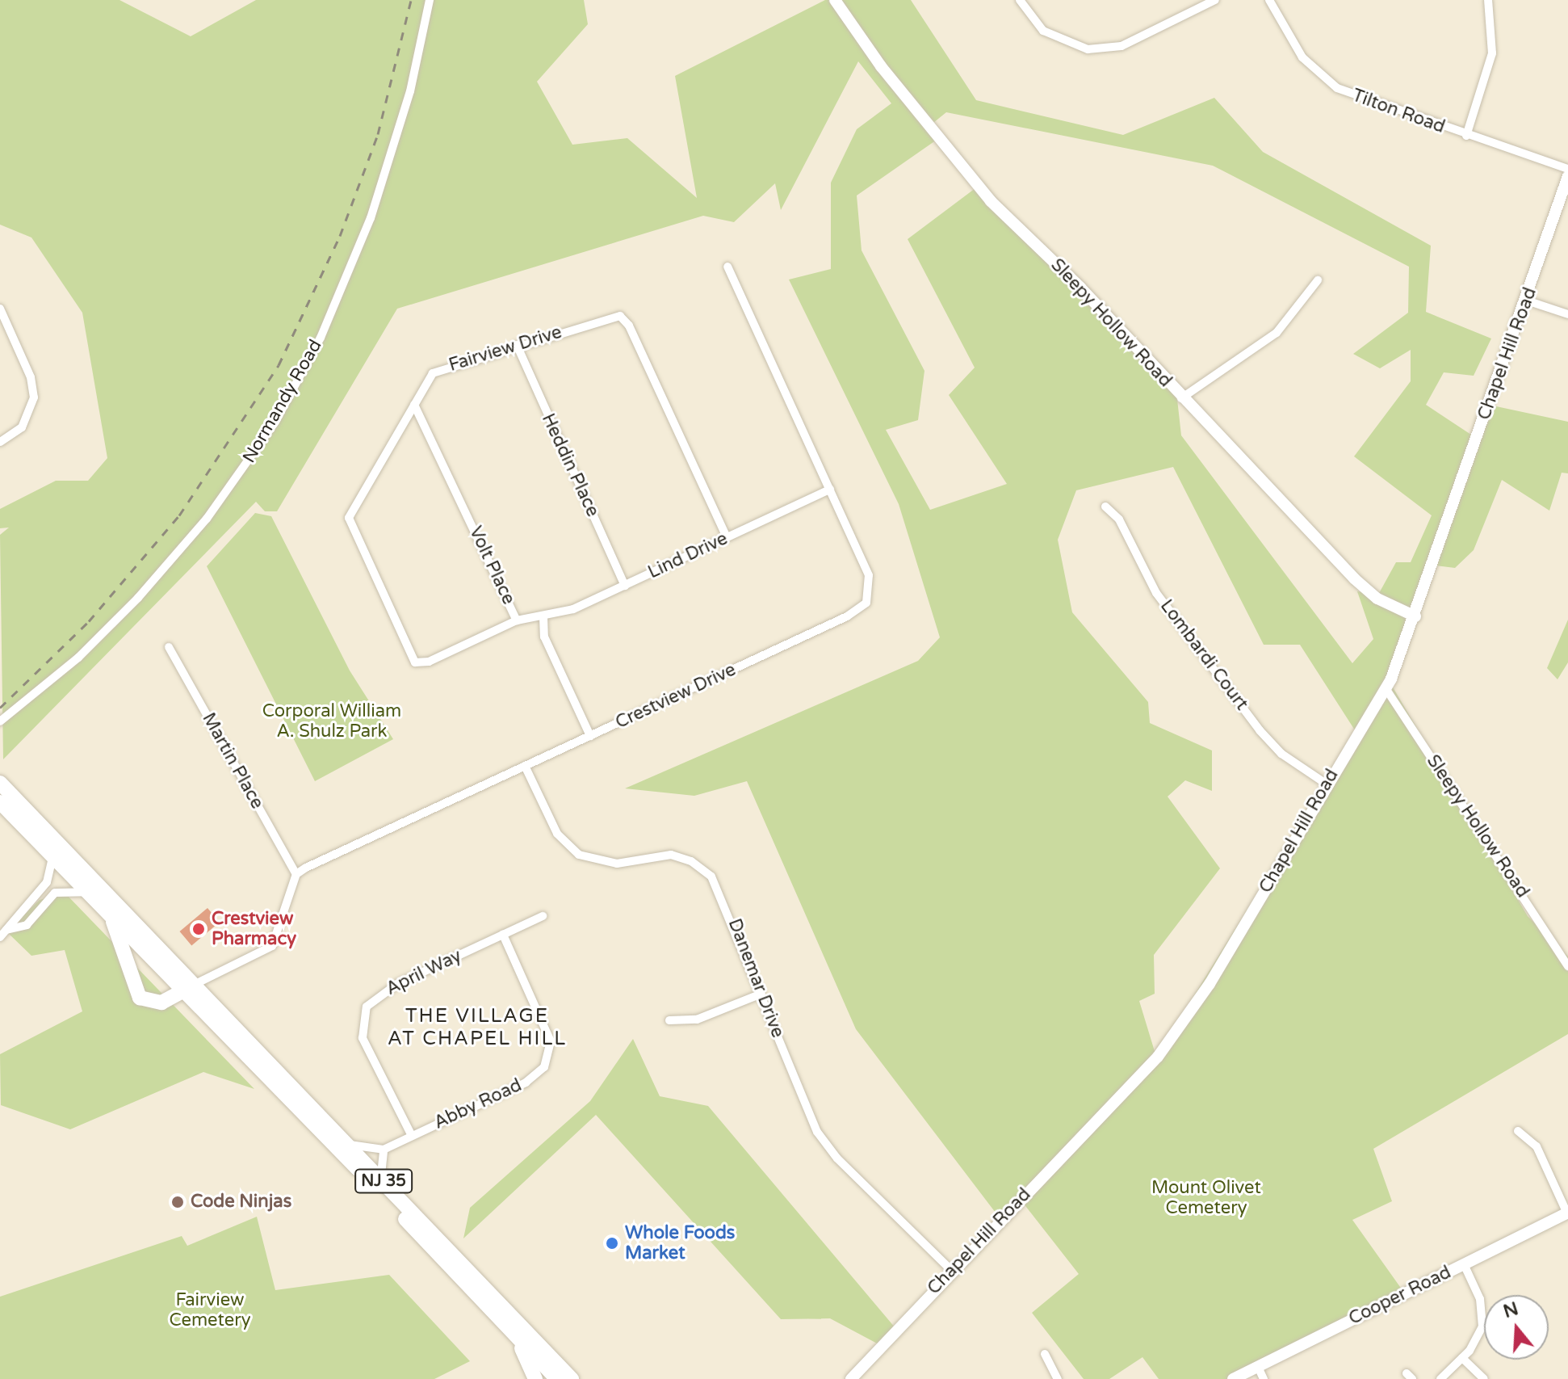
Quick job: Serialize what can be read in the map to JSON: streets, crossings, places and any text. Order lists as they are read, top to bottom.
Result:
{
  "streets": {
    "highway": ["NJ 35"],
    "street": [
      "Tilton Road",
      "Sleepy Hollow Road",
      "Fairview Drive",
      "Chapel Hill Road",
      "Normandy Road",
      "Heddin Place",
      "Lind Drive",
      "Volt Place",
      "Lombardi Court",
      "Crestview Drive",
      "Martin Place",
      "April Way",
      "Danemar Drive",
      "Abby Road",
      "Cooper Road"
    ]
  },
  "crossings": [
    ["Sleepy Hollow Road", "Chapel Hill Road"],
    ["Fairview Drive", "Heddin Place"],
    ["Fairview Drive", "Lind Drive"],
    ["Fairview Drive", "Volt Place"],
    ["Chapel Hill Road", "Lombardi Court"],
    ["Chapel Hill Road", "Danemar Drive"],
    ["Heddin Place", "Lind Drive"],
    ["Lind Drive", "Volt Place"],
    ["Lind Drive", "Crestview Drive"],
    ["Crestview Drive", "Martin Place"],
    ["Crestview Drive", "Danemar Drive"],
    ["April Way", "Abby Road"]
  ],
  "districts": ["THE VILLAGE AT CHAPEL HILL"],
  "parks": ["Corporal William A. Shulz Park", "Mount Olivet Cemetery", "Fairview Cemetery"],
  "places": ["Crestview Pharmacy", "Code Ninjas", "Whole Foods Market"],
  "north": "top"
}
